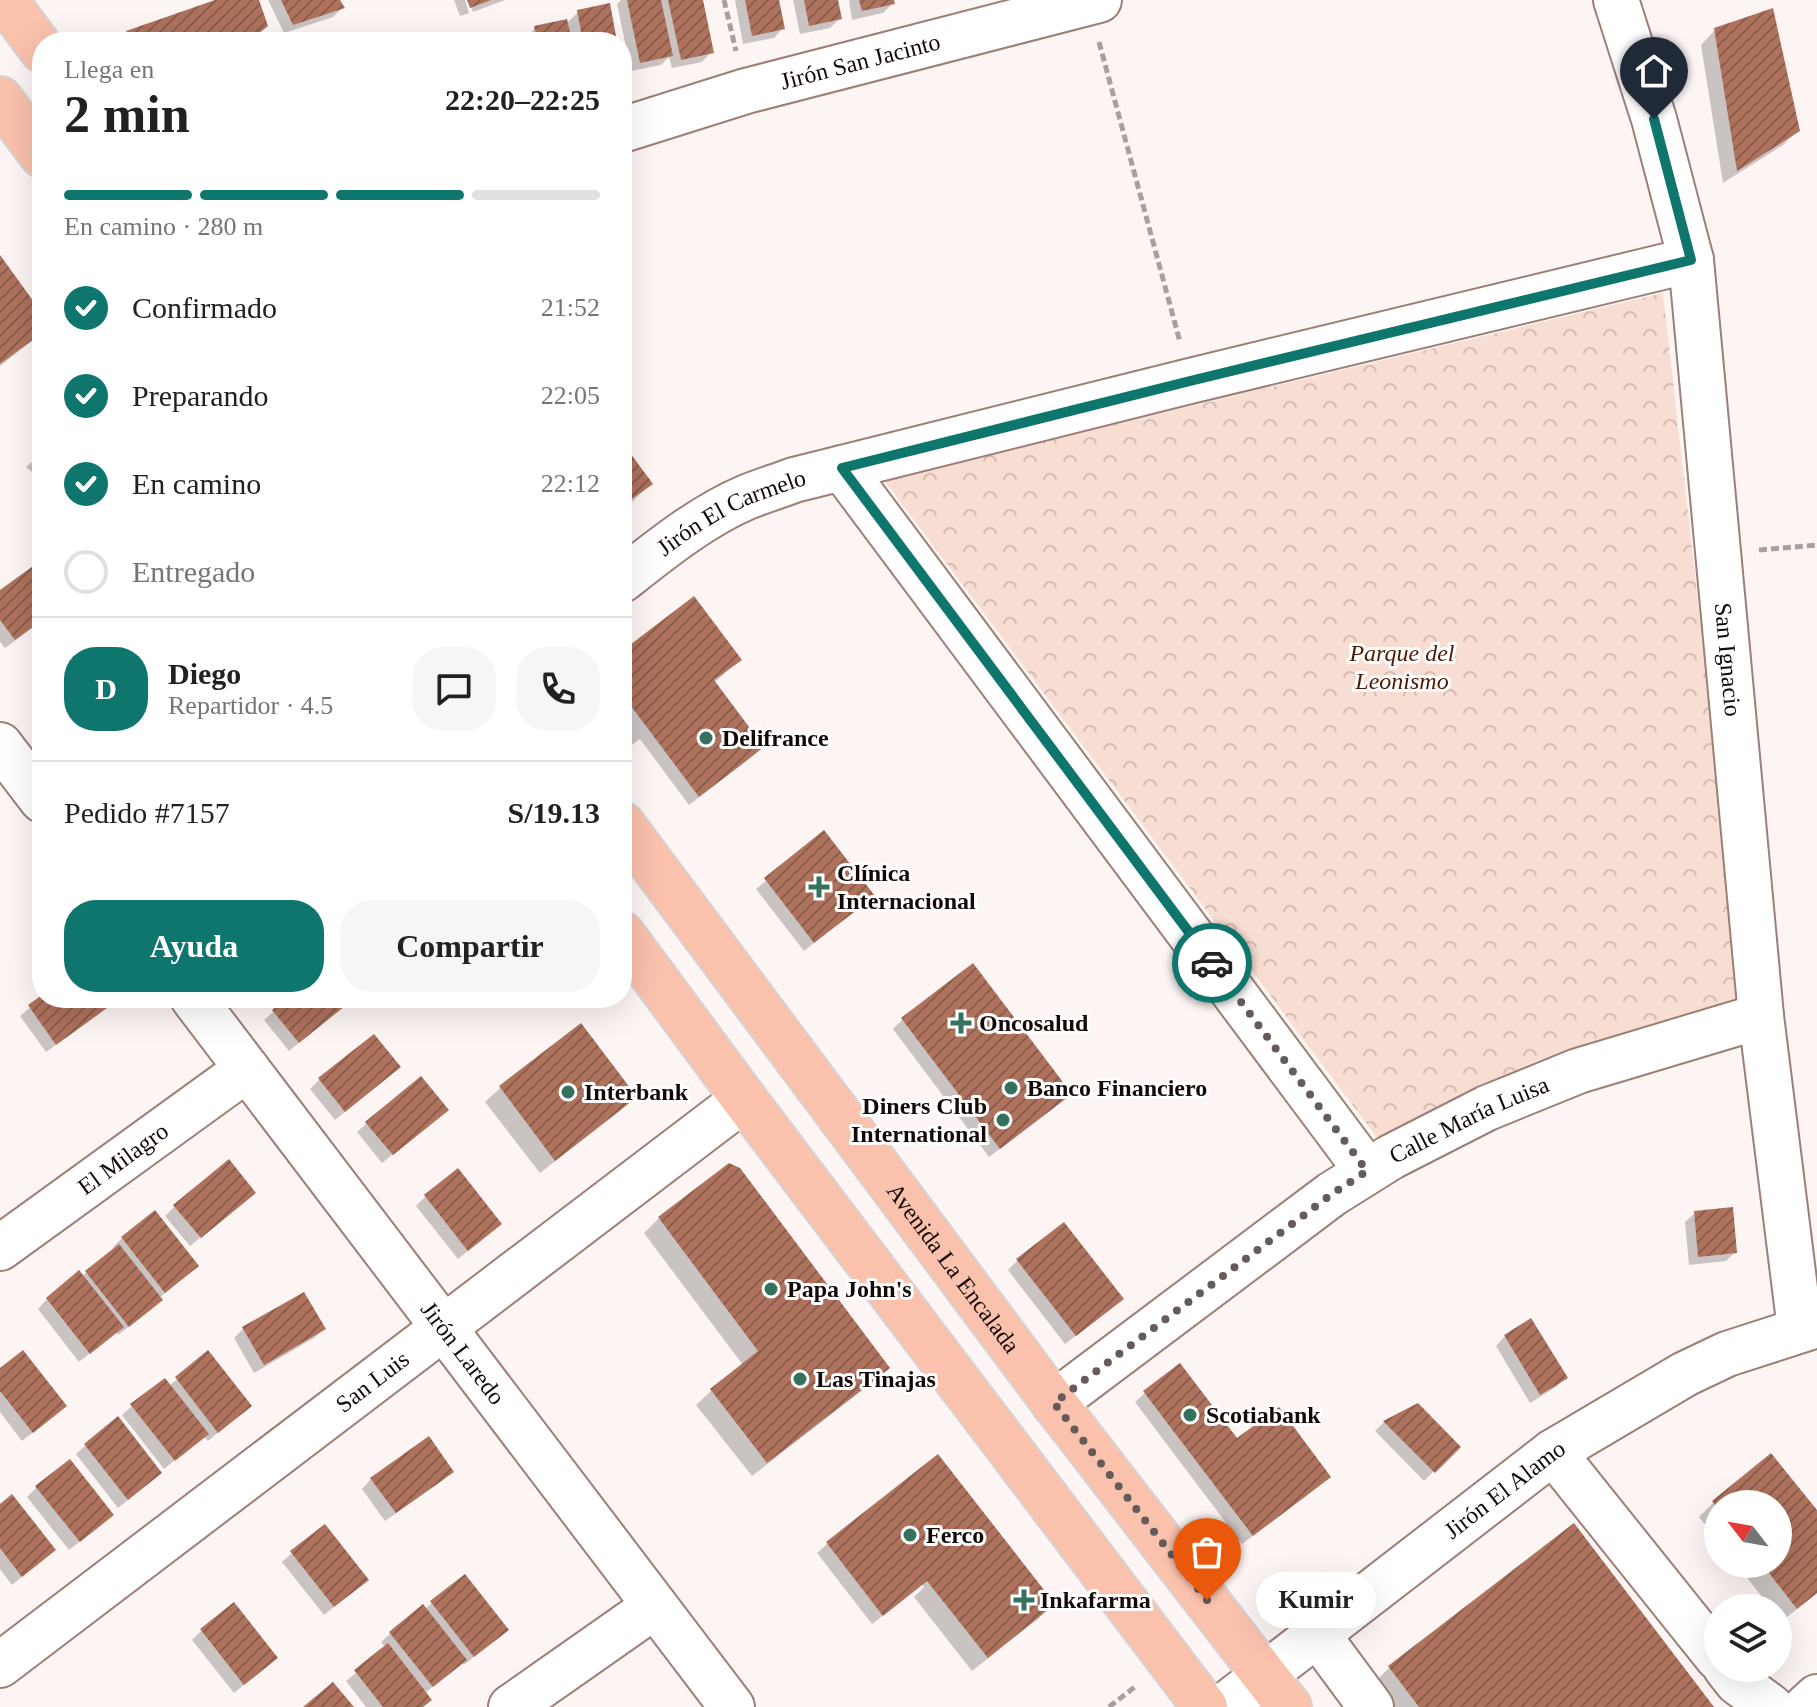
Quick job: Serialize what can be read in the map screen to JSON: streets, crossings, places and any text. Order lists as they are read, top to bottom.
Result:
{
  "streets": {
    "main road": ["Avenida La Encalada"],
    "street": [
      "Jirón San Jacinto",
      "Jirón El Carmelo",
      "San Ignacio",
      "Calle María Luisa",
      "El Milagro",
      "Jirón Laredo",
      "San Luis",
      "Jirón El Alamo"
    ]
  },
  "crossings": [
    ["Jirón El Carmelo", "San Ignacio"],
    ["San Ignacio", "Calle María Luisa"],
    ["San Ignacio", "Jirón El Alamo"],
    ["Calle María Luisa", "Avenida La Encalada"],
    ["El Milagro", "Jirón Laredo"],
    ["Avenida La Encalada", "Jirón El Alamo"],
    ["Jirón Laredo", "San Luis"]
  ],
  "parks": ["Parque del Leonismo"],
  "places": {
    "other": [
      "Delifrance",
      "Banco Financiero",
      "Interbank",
      "Diners Club International",
      "Papa John's",
      "Las Tinajas",
      "Scotiabank",
      "Ferco",
      "Kumir"
    ],
    "health": ["Clínica Internacional", "Oncosalud", "Inkafarma"]
  },
  "north": "top left",
  "page": {
    "heading": ["2 min", "Llega en", "22:20–22:25"],
    "panel": [
      "Diego",
      "Repartidor · 4.5",
      "Pedido #7157",
      "S/19.13"
    ],
    "bar": "En camino · 280 m",
    "list": [
      ["Confirmado", "21:52"],
      ["Preparando", "22:05"],
      ["En camino", "22:12"],
      "Entregado"
    ],
    "round": "D",
    "buttons": ["Ayuda", "Compartir"],
    "bubble": "Kumir"
  }
}
